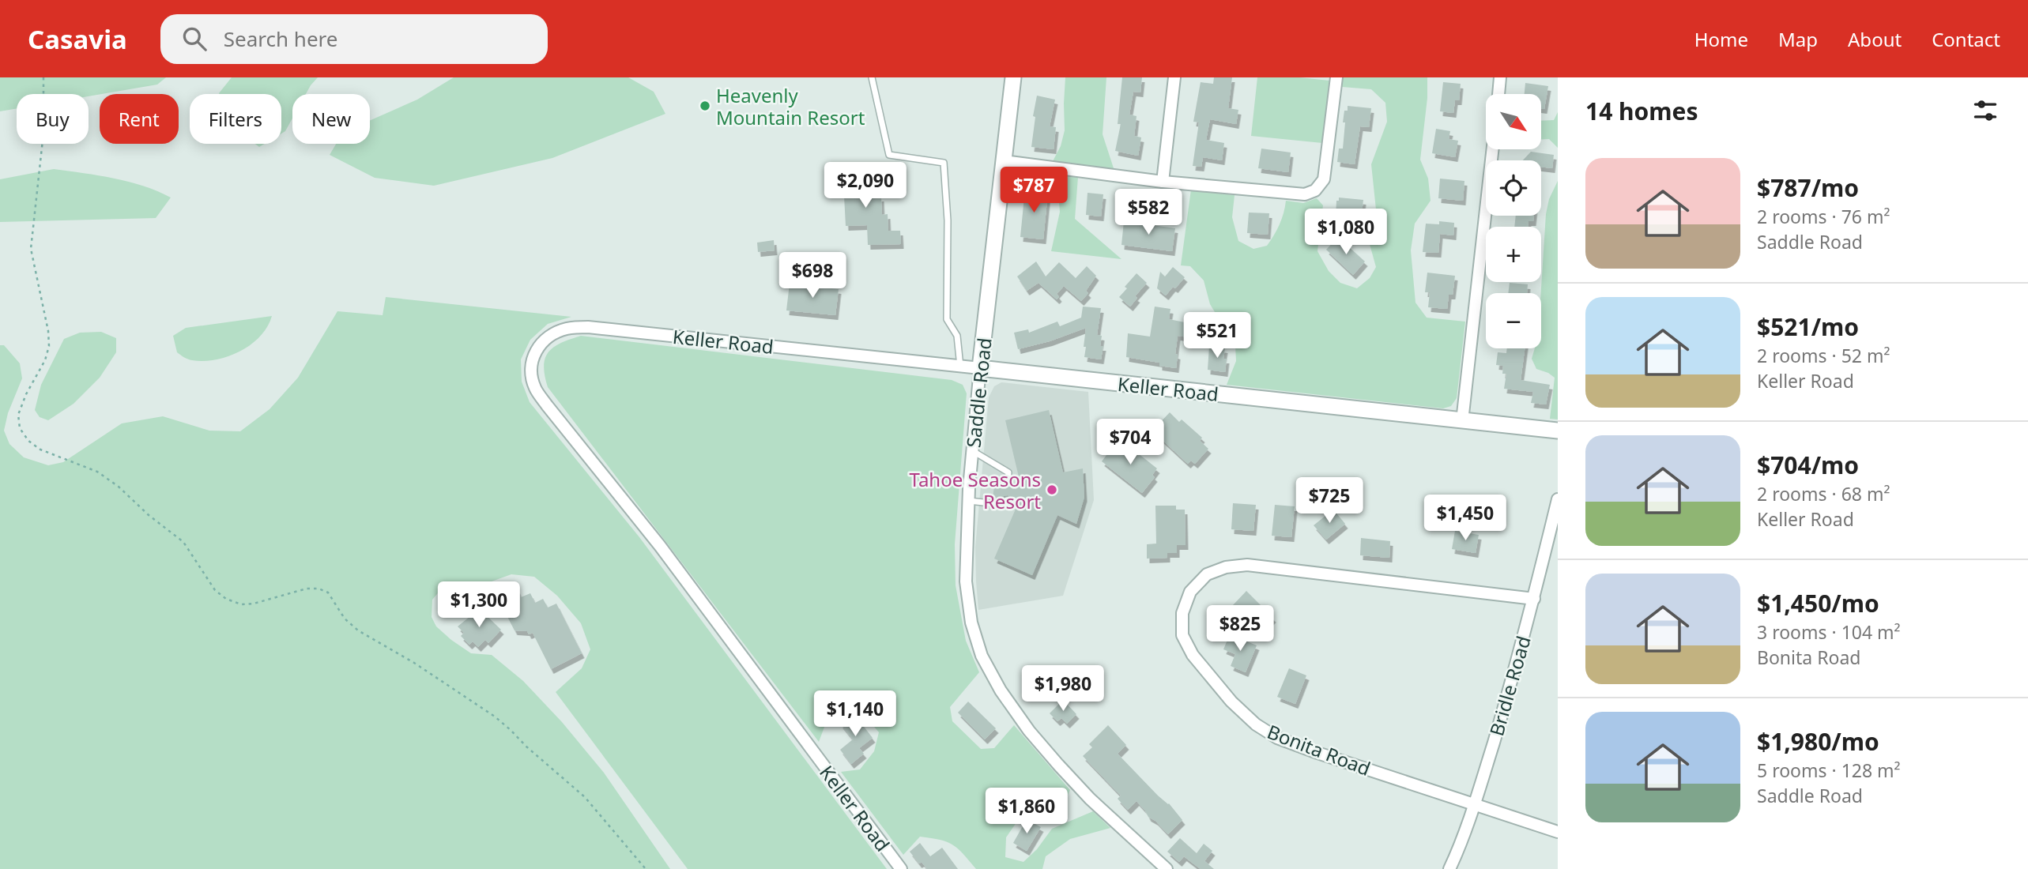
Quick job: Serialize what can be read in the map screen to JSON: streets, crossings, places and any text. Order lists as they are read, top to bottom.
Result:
{
  "streets": {
    "street": [
      "Keller Road",
      "Saddle Road",
      "Bridle Road",
      "Bonita Road"
    ]
  },
  "crossings": [
    ["Keller Road", "Saddle Road"],
    ["Bridle Road", "Bonita Road"]
  ],
  "places": ["Heavenly Mountain Resort", "Tahoe Seasons Resort"],
  "north": "bottom right",
  "page": {
    "header": "Casavia",
    "search": "Search here",
    "nav": [
      "Home",
      "Map",
      "About",
      "Contact"
    ],
    "heading": "14 homes",
    "map_buttons": ["+", "−"],
    "chip": [
      "Buy",
      "Rent",
      "Filters",
      "New"
    ],
    "list": [
      {
        "name": "$787/mo",
        "note": "2 rooms · 76 m² · Saddle Road"
      },
      {
        "name": "$521/mo",
        "note": "2 rooms · 52 m² · Keller Road"
      },
      {
        "name": "$704/mo",
        "note": "2 rooms · 68 m² · Keller Road"
      },
      {
        "name": "$1,450/mo",
        "note": "3 rooms · 104 m² · Bonita Road"
      },
      {
        "name": "$1,980/mo",
        "note": "5 rooms · 128 m² · Saddle Road"
      }
    ],
    "price": [
      "$2,090",
      "$787",
      "$582",
      "$1,080",
      "$698",
      "$521",
      "$704",
      "$725",
      "$1,450",
      "$1,300",
      "$825",
      "$1,980",
      "$1,140",
      "$1,860"
    ]
  }
}
